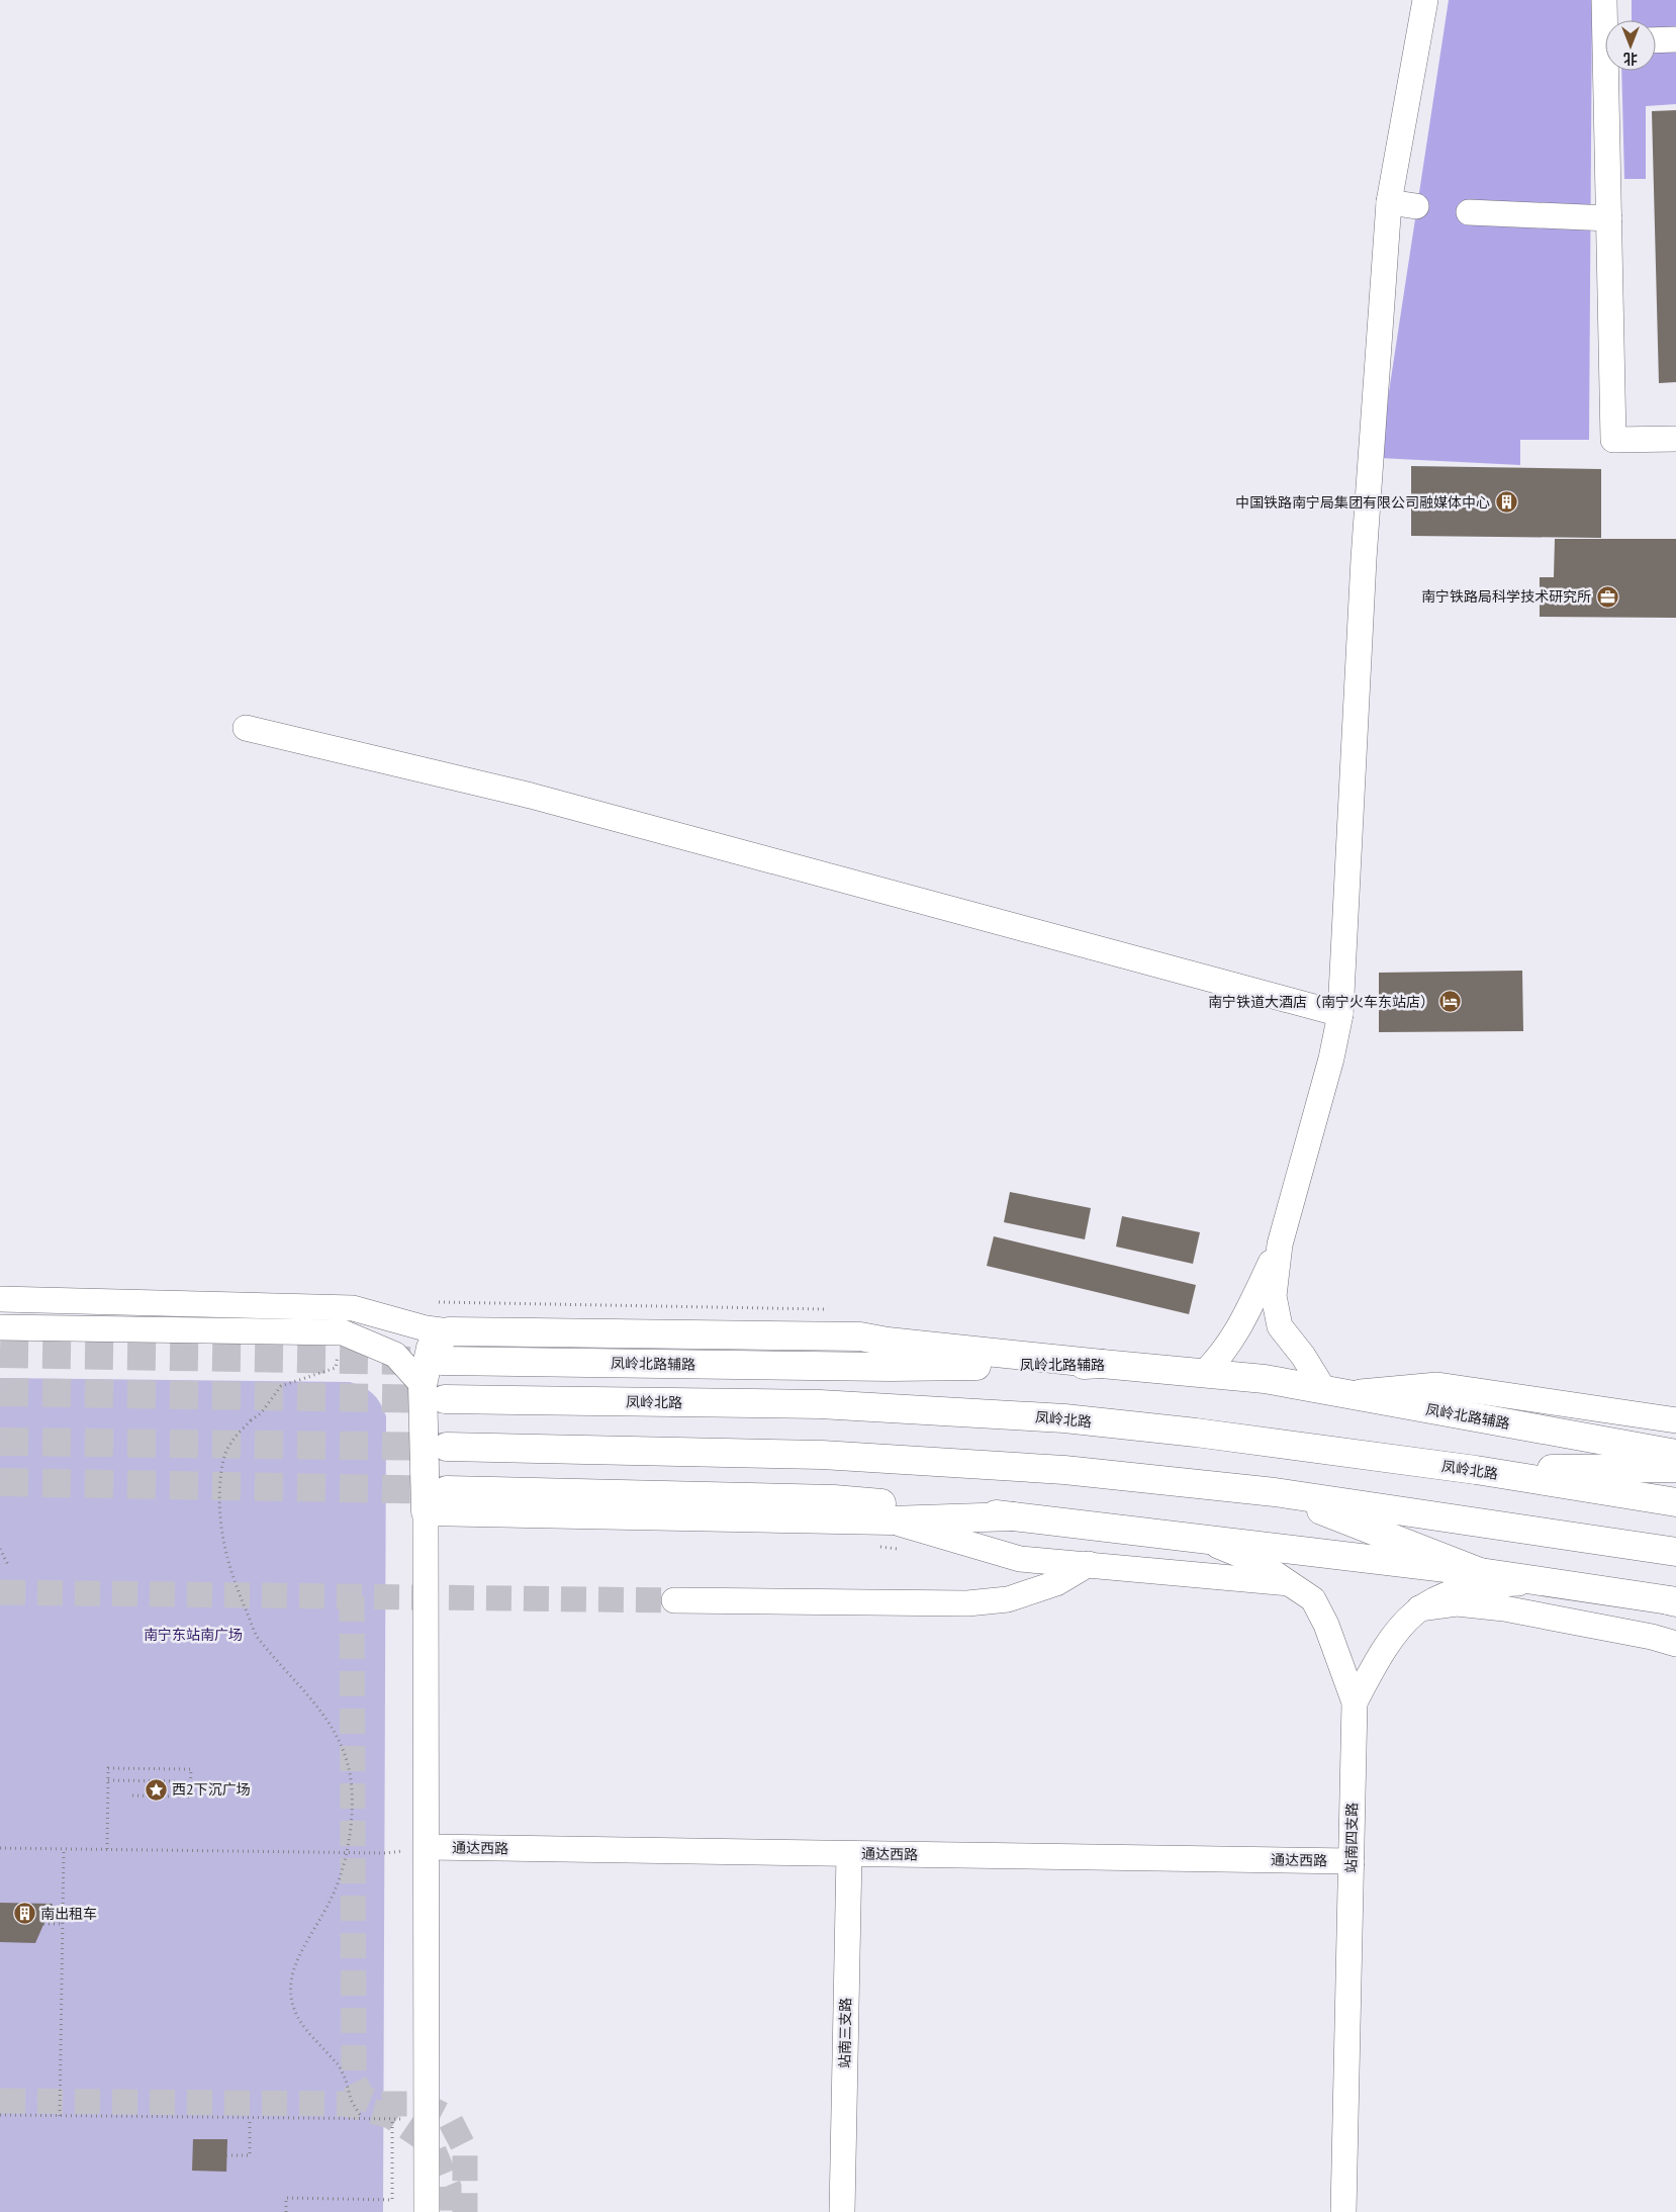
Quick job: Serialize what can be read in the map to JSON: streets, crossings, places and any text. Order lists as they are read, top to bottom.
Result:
{
  "streets": {
    "main road": ["凤岭北路辅路", "凤岭北路"],
    "street": ["站南四支路", "通达西路", "站南三支路"]
  },
  "crossings": [
    ["站南四支路", "通达西路"],
    ["通达西路", "站南三支路"]
  ],
  "parks": ["南宁东站南广场"],
  "places": {
    "building": ["中国铁路南宁局集团有限公司融媒体中心", "南出租车"],
    "office": ["南宁铁路局科学技术研究所"],
    "hotel": ["南宁铁道大酒店（南宁火车东站店）"],
    "place": ["西2下沉广场"]
  },
  "north": "bottom"
}
